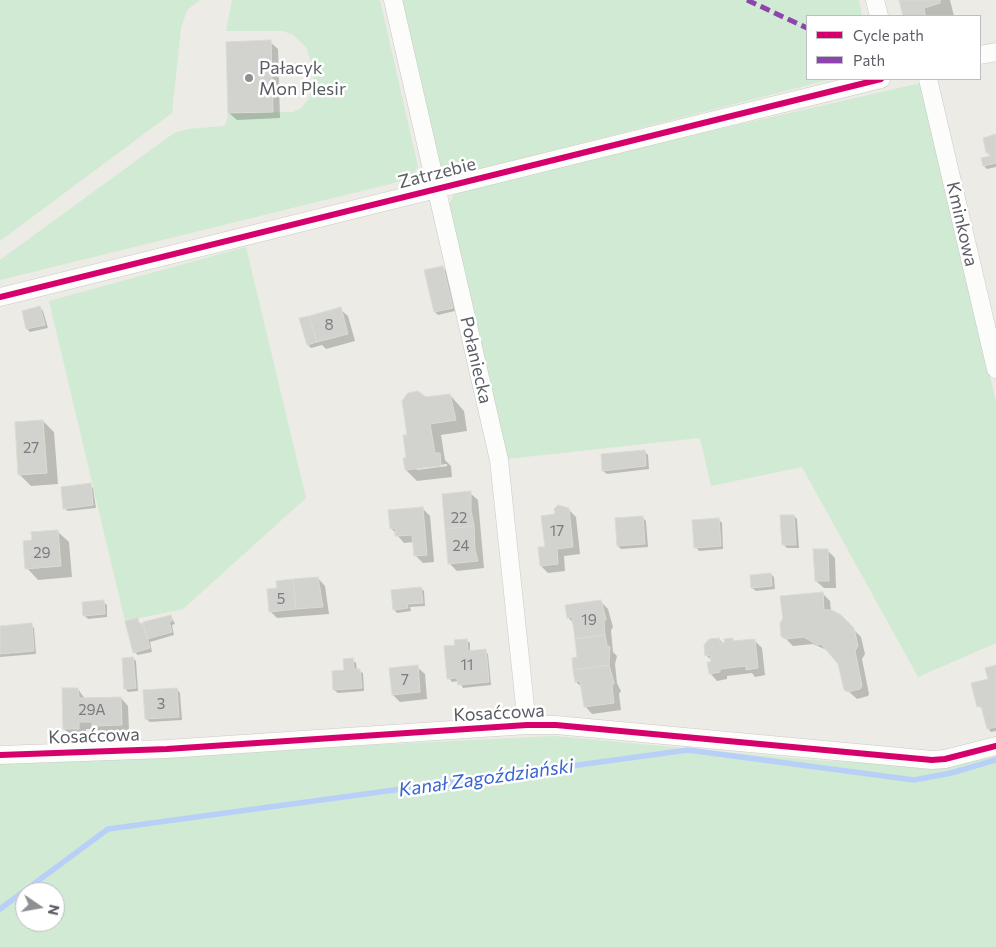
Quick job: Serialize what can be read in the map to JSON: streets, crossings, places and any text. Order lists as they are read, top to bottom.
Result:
{
  "streets": {
    "street": [
      "Zatrzebie",
      "Kminkowa",
      "Połaniecka",
      "Kosaćcowa"
    ]
  },
  "crossings": [
    ["Zatrzebie", "Połaniecka"],
    ["Połaniecka", "Kosaćcowa"]
  ],
  "water": ["Kanał Zagoździański"],
  "places": ["Pałacyk Mon Plesir"],
  "house_numbers": [
    "8",
    "27",
    "22",
    "17",
    "24",
    "29",
    "5",
    "19",
    "11",
    "7",
    "3",
    "29A"
  ],
  "legend": ["Cycle path", "Path"],
  "north": "right"
}
